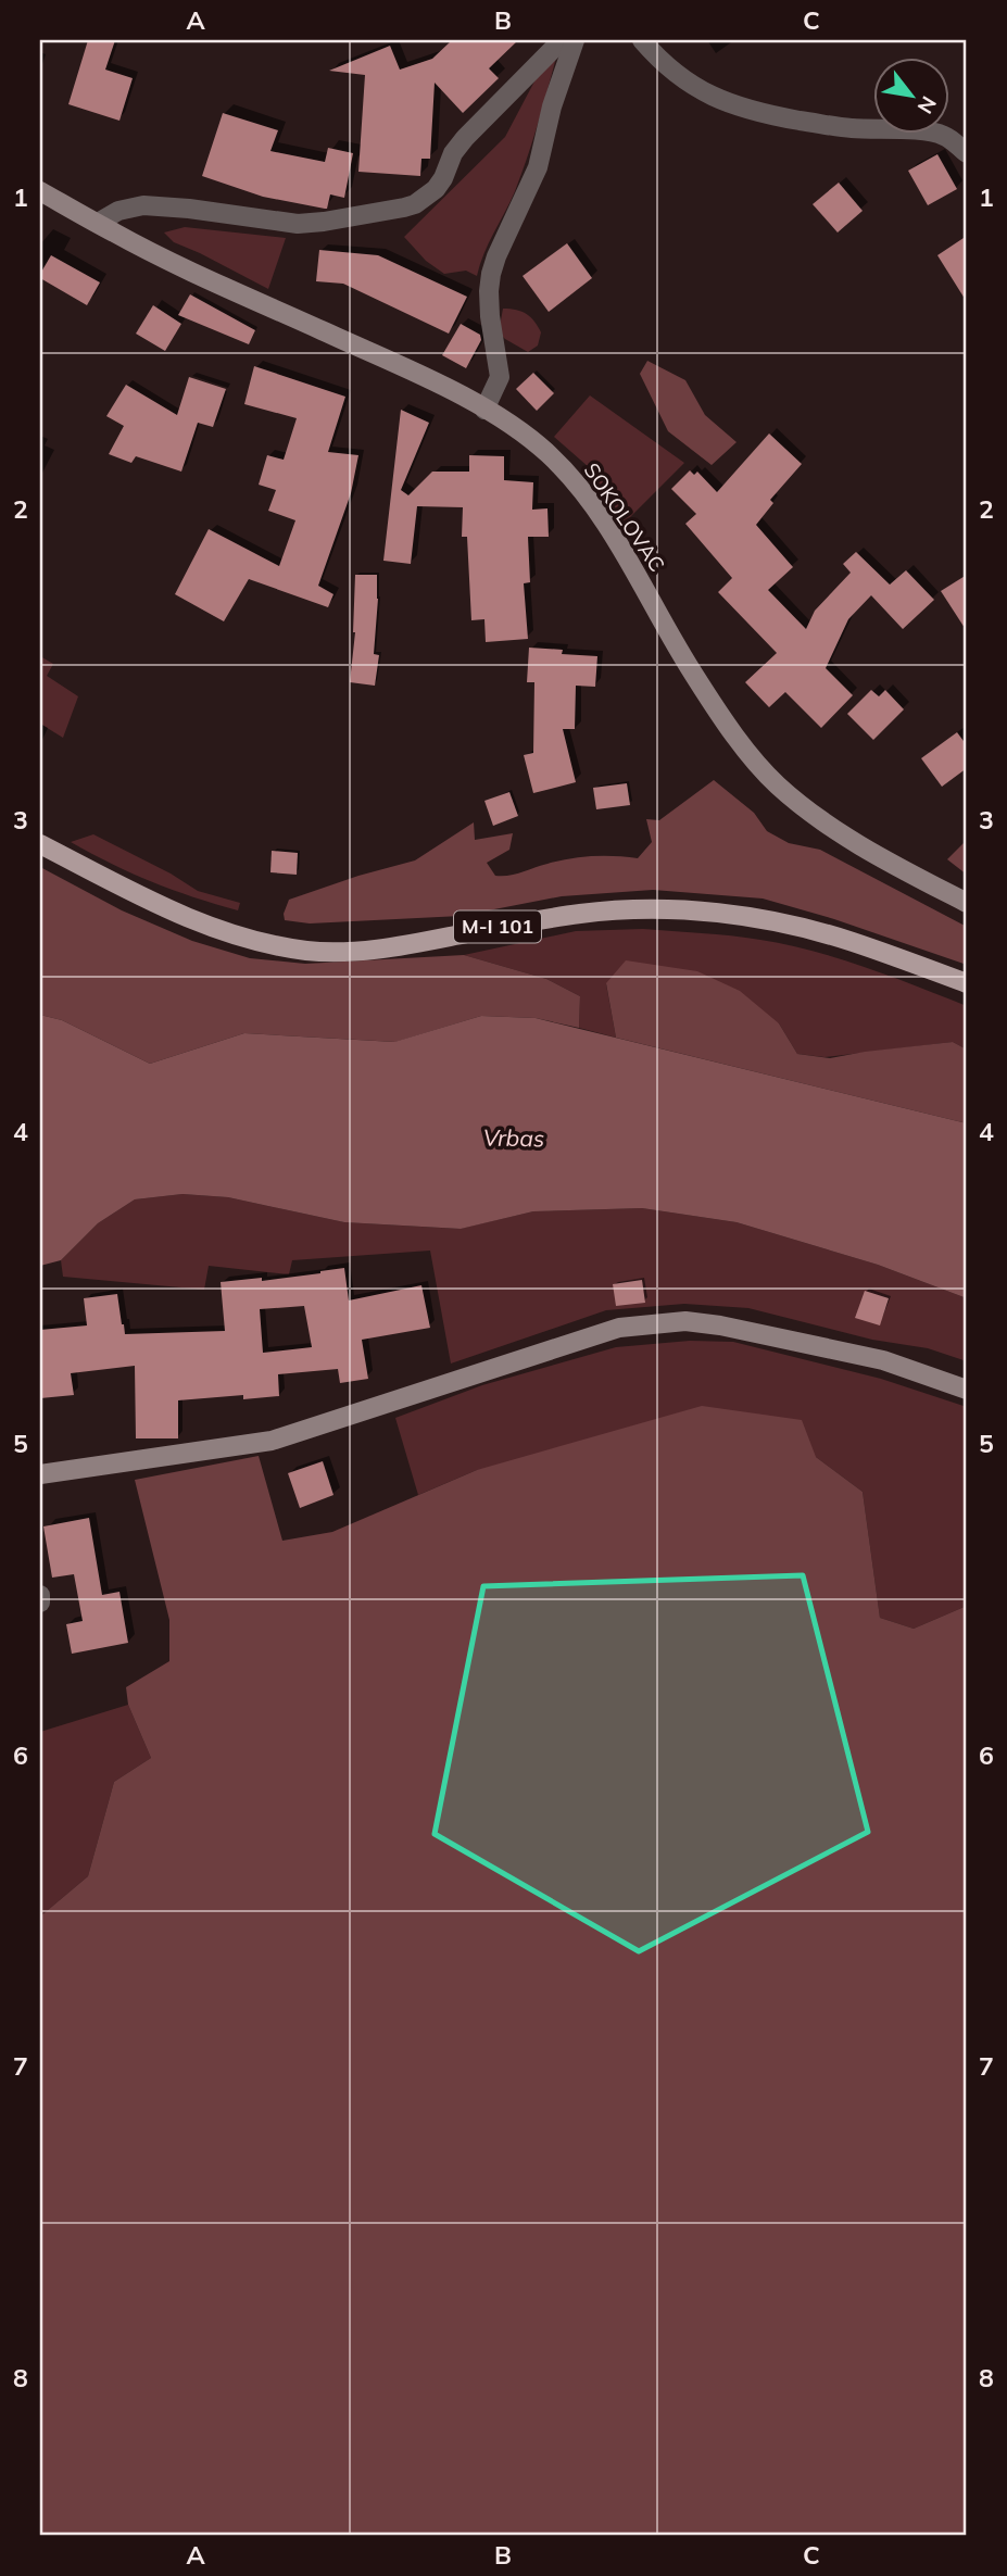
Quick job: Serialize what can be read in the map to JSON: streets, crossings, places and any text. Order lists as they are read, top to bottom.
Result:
{
  "streets": {
    "main road": ["SOKOLOVAC", "M-I 101"]
  },
  "water": ["Vrbas"],
  "north": "bottom right",
  "grid": {
    "columns": ["A", "B", "C"],
    "rows": [
      "1",
      "2",
      "3",
      "4",
      "5",
      "6",
      "7",
      "8"
    ]
  }
}
